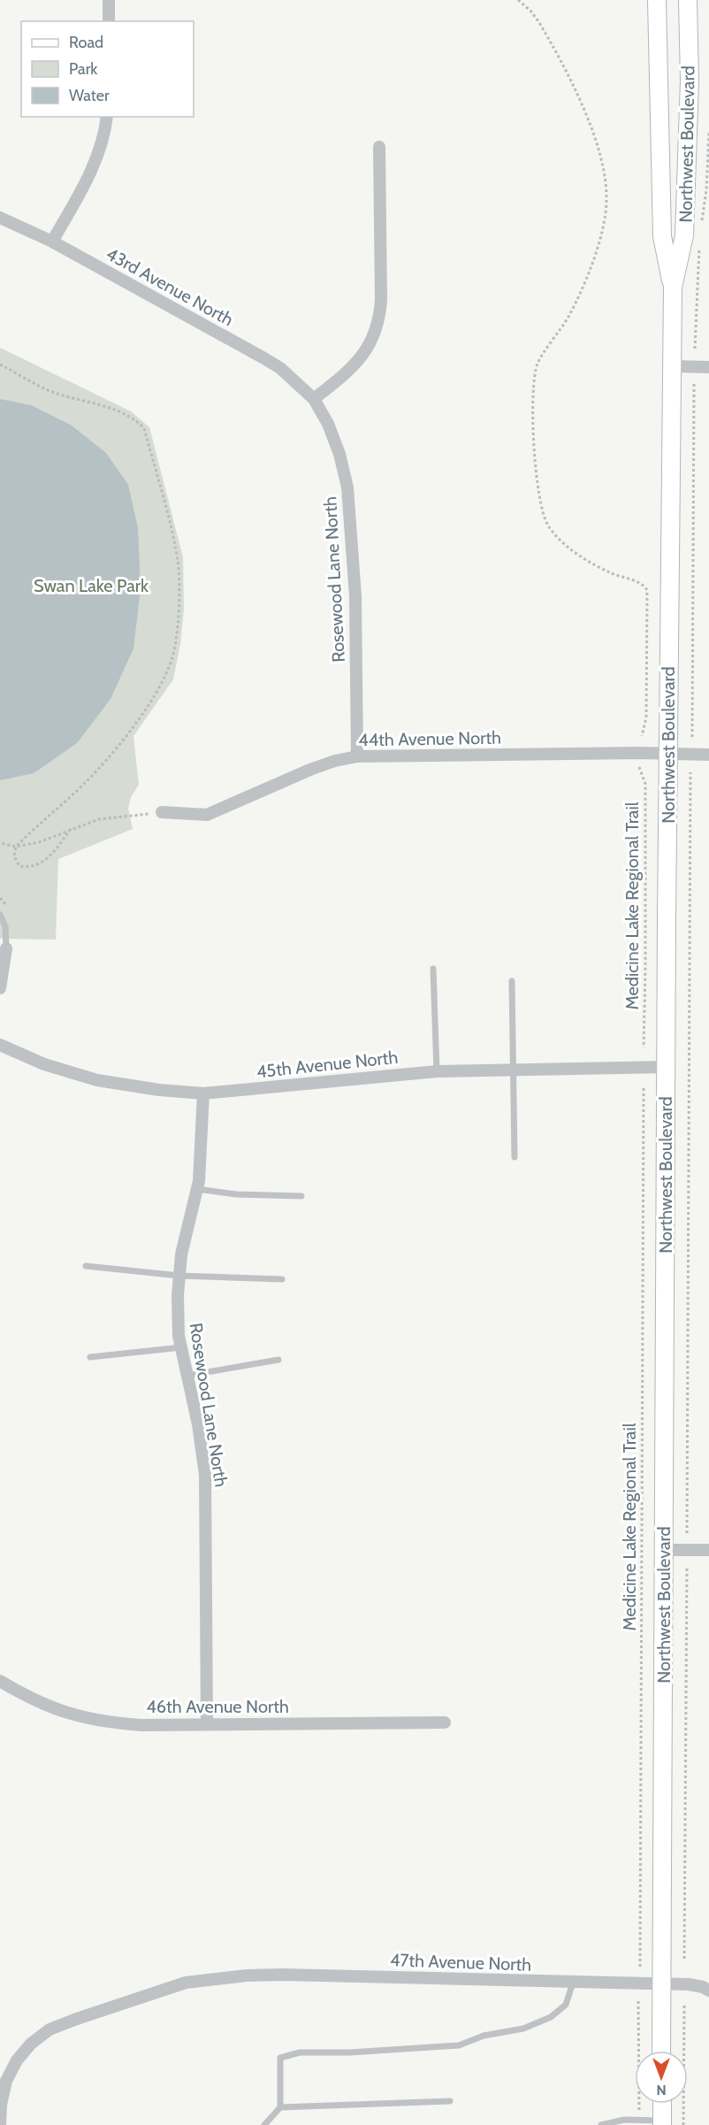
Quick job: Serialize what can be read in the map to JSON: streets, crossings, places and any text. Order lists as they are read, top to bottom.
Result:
{
  "streets": {
    "main road": ["Northwest Boulevard"],
    "street": [
      "43rd Avenue North",
      "Rosewood Lane North",
      "44th Avenue North",
      "45th Avenue North",
      "46th Avenue North",
      "47th Avenue North"
    ],
    "path": ["Medicine Lake Regional Trail"]
  },
  "crossings": [
    ["Northwest Boulevard", "44th Avenue North"],
    ["Northwest Boulevard", "45th Avenue North"],
    ["Northwest Boulevard", "47th Avenue North"],
    ["43rd Avenue North", "Rosewood Lane North"],
    ["Rosewood Lane North", "44th Avenue North"],
    ["Rosewood Lane North", "45th Avenue North"],
    ["Rosewood Lane North", "46th Avenue North"]
  ],
  "parks": ["Swan Lake Park"],
  "legend": ["Road", "Park", "Water"],
  "north": "bottom"
}
